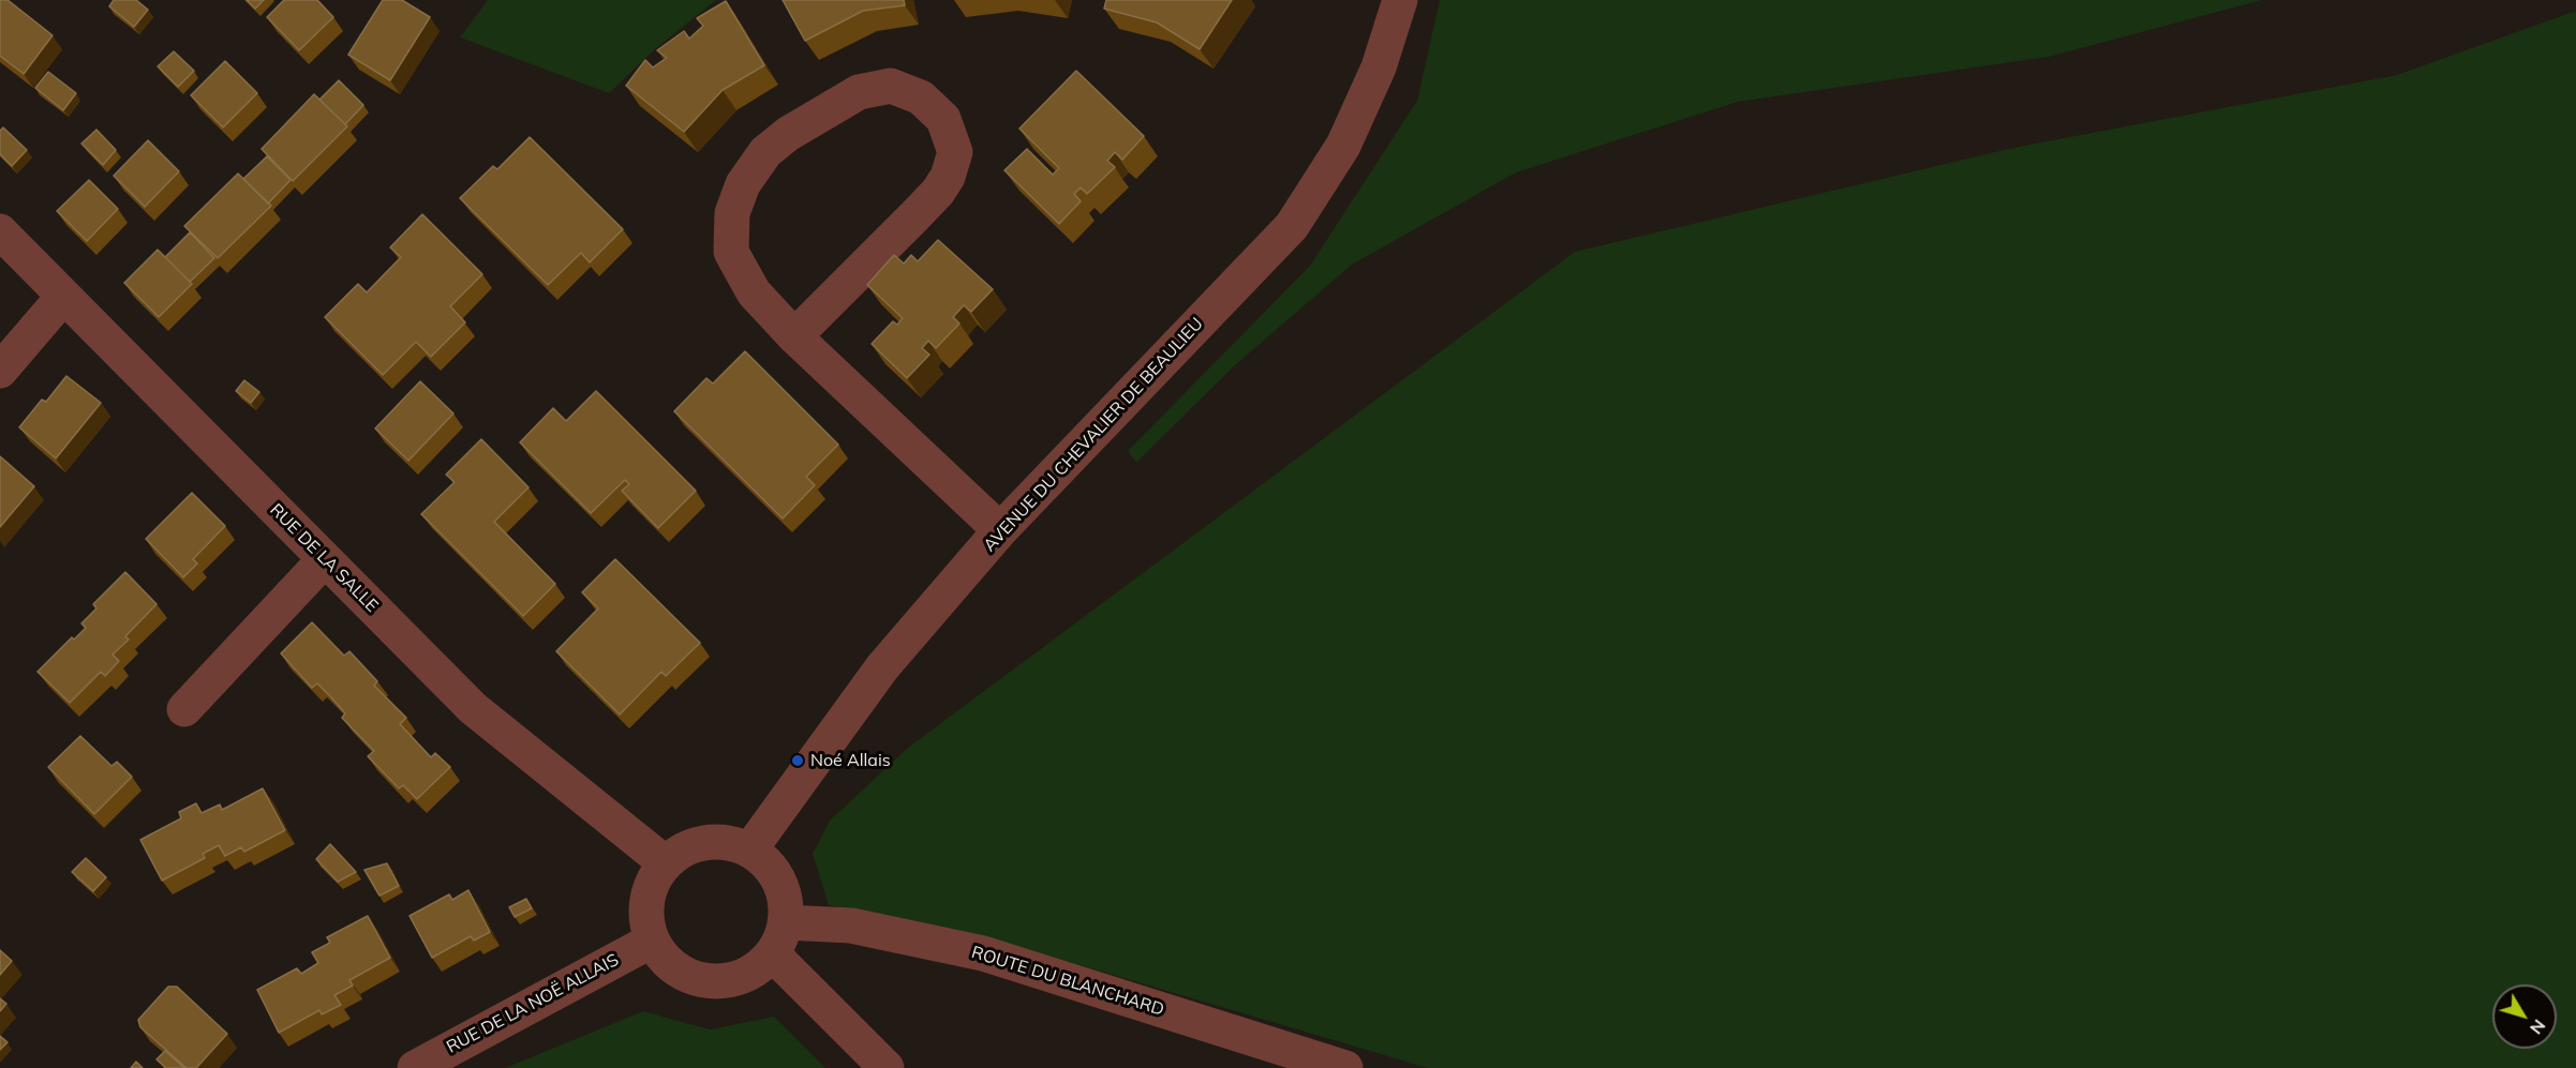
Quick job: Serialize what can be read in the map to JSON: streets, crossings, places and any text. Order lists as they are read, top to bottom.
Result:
{
  "streets": {
    "street": [
      "AVENUE DU CHEVALIER DE BEAULIEU",
      "RUE DE LA SALLE",
      "ROUTE DU BLANCHARD",
      "RUE DE LA NOË ALLAIS"
    ]
  },
  "crossings": [
    ["AVENUE DU CHEVALIER DE BEAULIEU", "RUE DE LA SALLE"],
    ["AVENUE DU CHEVALIER DE BEAULIEU", "ROUTE DU BLANCHARD"],
    ["AVENUE DU CHEVALIER DE BEAULIEU", "RUE DE LA NOË ALLAIS"],
    ["RUE DE LA SALLE", "ROUTE DU BLANCHARD"],
    ["RUE DE LA SALLE", "RUE DE LA NOË ALLAIS"],
    ["ROUTE DU BLANCHARD", "RUE DE LA NOË ALLAIS"]
  ],
  "places": ["Noé Allais"],
  "north": "bottom right"
}
